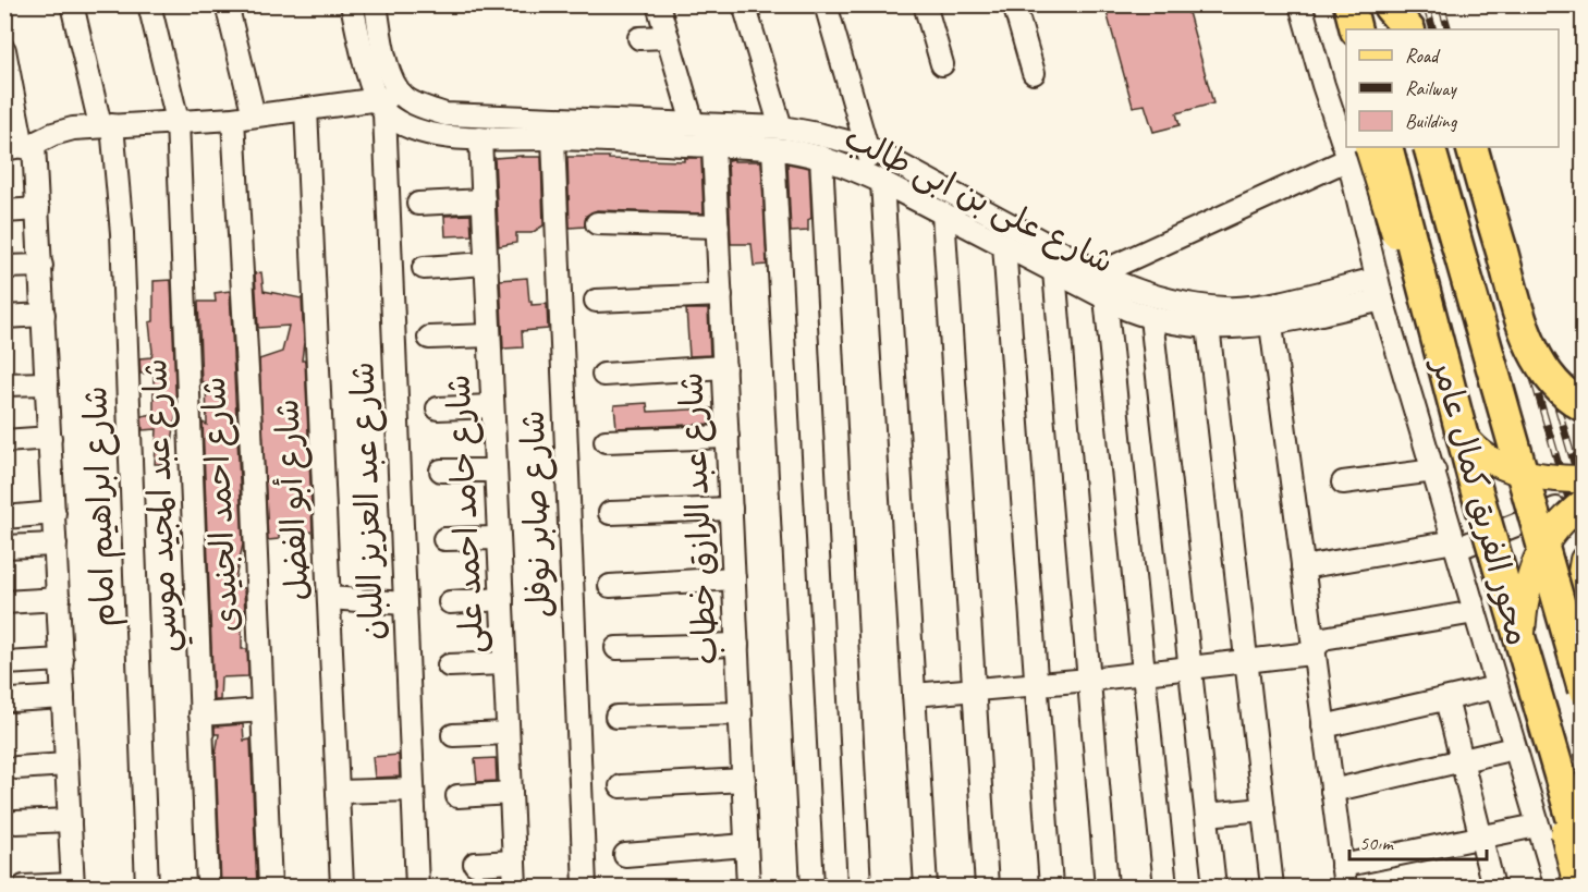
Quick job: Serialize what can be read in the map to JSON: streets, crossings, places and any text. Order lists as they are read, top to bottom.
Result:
{
  "streets": {
    "highway": ["محور الفريق كمال عامر"],
    "street": [
      "شارع على بن ابى طالب",
      "شارع أبو الفضل",
      "شارع عبد العزيز اللبان",
      "شارع احمد الجنيدى",
      "شارع عبد المجيد موسي",
      "شارع ابراهيم امام",
      "شارع حامد احمد على",
      "شارع صابر نوفل",
      "شارع عبد الرازق خطاب"
    ]
  },
  "crossings": [
    ["شارع على بن ابى طالب", "شارع عبد العزيز اللبان"],
    ["شارع على بن ابى طالب", "شارع حامد احمد على"],
    ["شارع على بن ابى طالب", "شارع صابر نوفل"],
    ["شارع على بن ابى طالب", "شارع عبد الرازق خطاب"]
  ],
  "legend": ["Road", "Railway", "Building"],
  "scale_bar": "50 m"
}
